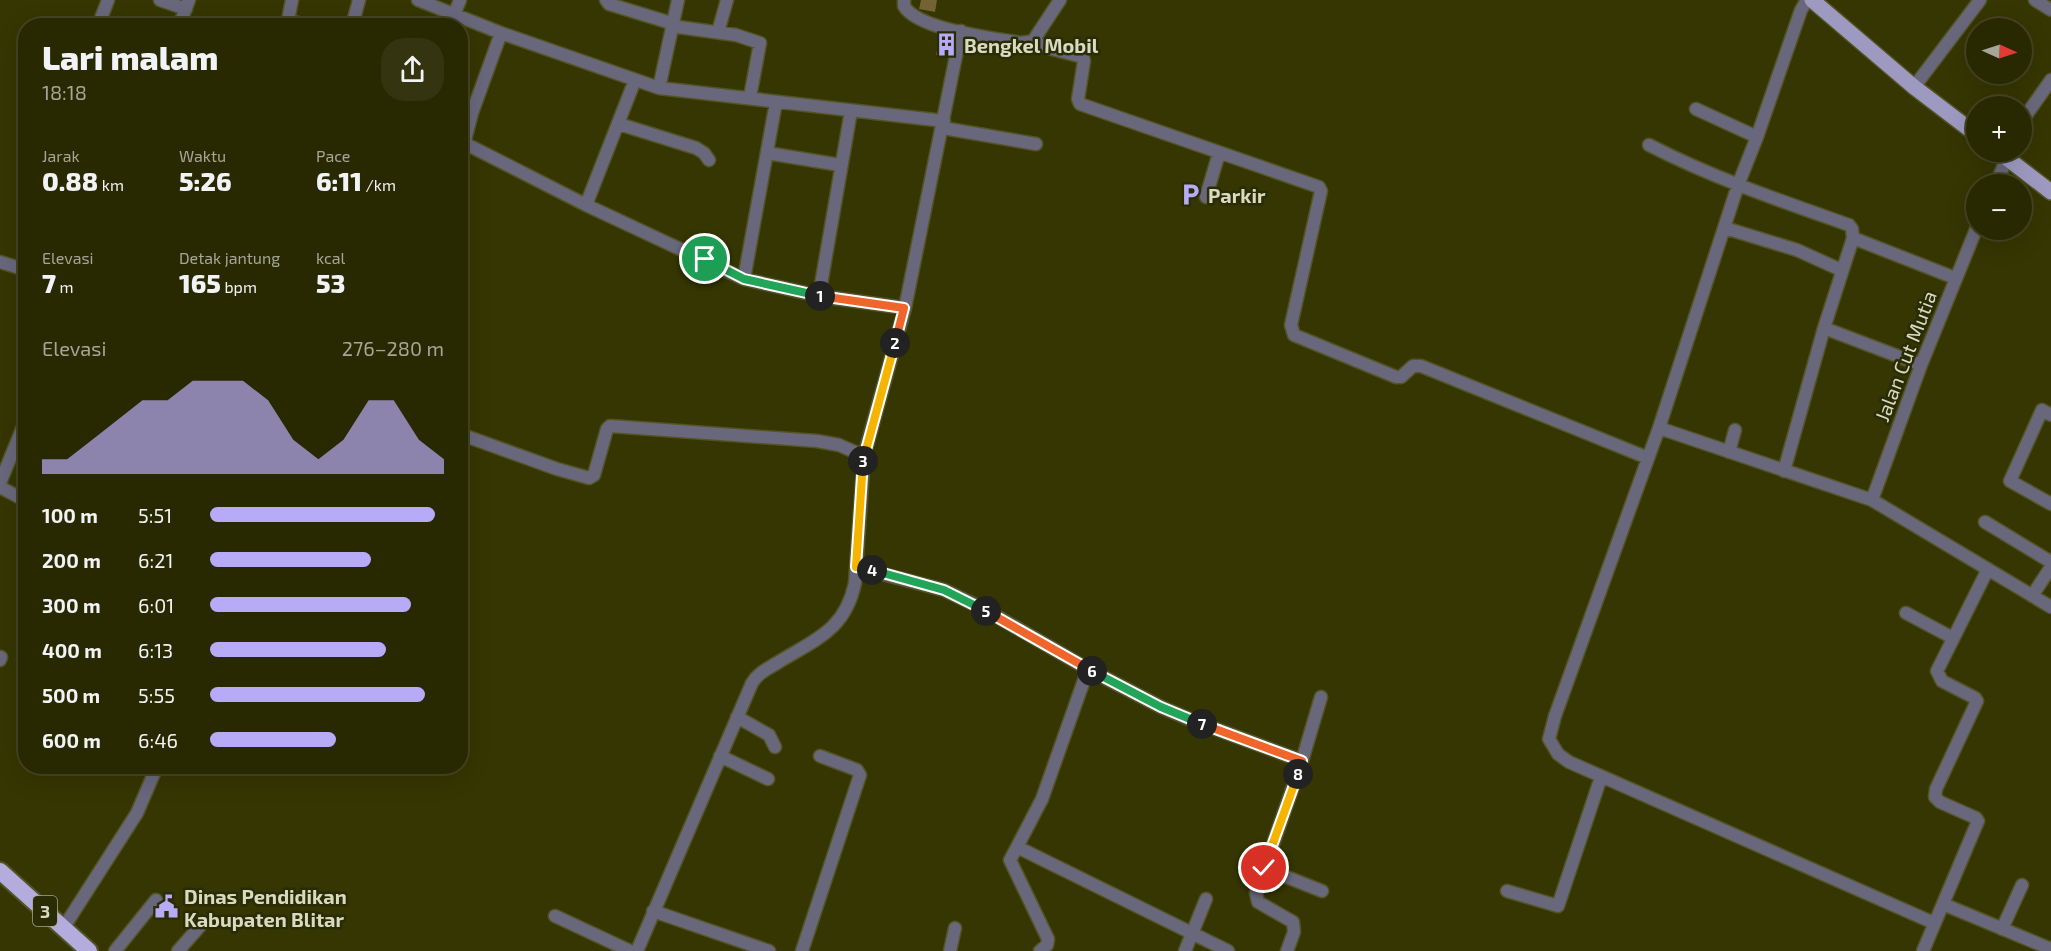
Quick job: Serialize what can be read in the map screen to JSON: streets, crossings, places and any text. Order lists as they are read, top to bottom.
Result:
{
  "streets": {
    "highway": ["3"],
    "street": ["Jalan Cut Mutia"]
  },
  "places": {
    "building": ["Bengkel Mobil"],
    "parking": ["Parkir"],
    "public building": ["Dinas Pendidikan Kabupaten Blitar"]
  },
  "north": "right",
  "page": {
    "map_buttons": ["+", "−"],
    "heading": ["Lari malam", "18:18"],
    "stats": [
      ["Jarak", "0.88 km"],
      ["Waktu", "5:26"],
      ["Pace", "6:11 /km"],
      ["Elevasi", "7 m"],
      ["Detak jantung", "165 bpm"],
      ["kcal", "53"]
    ],
    "pins": [
      "1",
      "2",
      "3",
      "4",
      "5",
      "6",
      "7",
      "8"
    ],
    "chart": ["Elevasi", "276–280 m"],
    "list": [
      {
        "name": "100 m",
        "note": "5:51"
      },
      {
        "name": "200 m",
        "note": "6:21"
      },
      {
        "name": "300 m",
        "note": "6:01"
      },
      {
        "name": "400 m",
        "note": "6:13"
      },
      {
        "name": "500 m",
        "note": "5:55"
      },
      {
        "name": "600 m",
        "note": "6:46"
      }
    ]
  }
}
